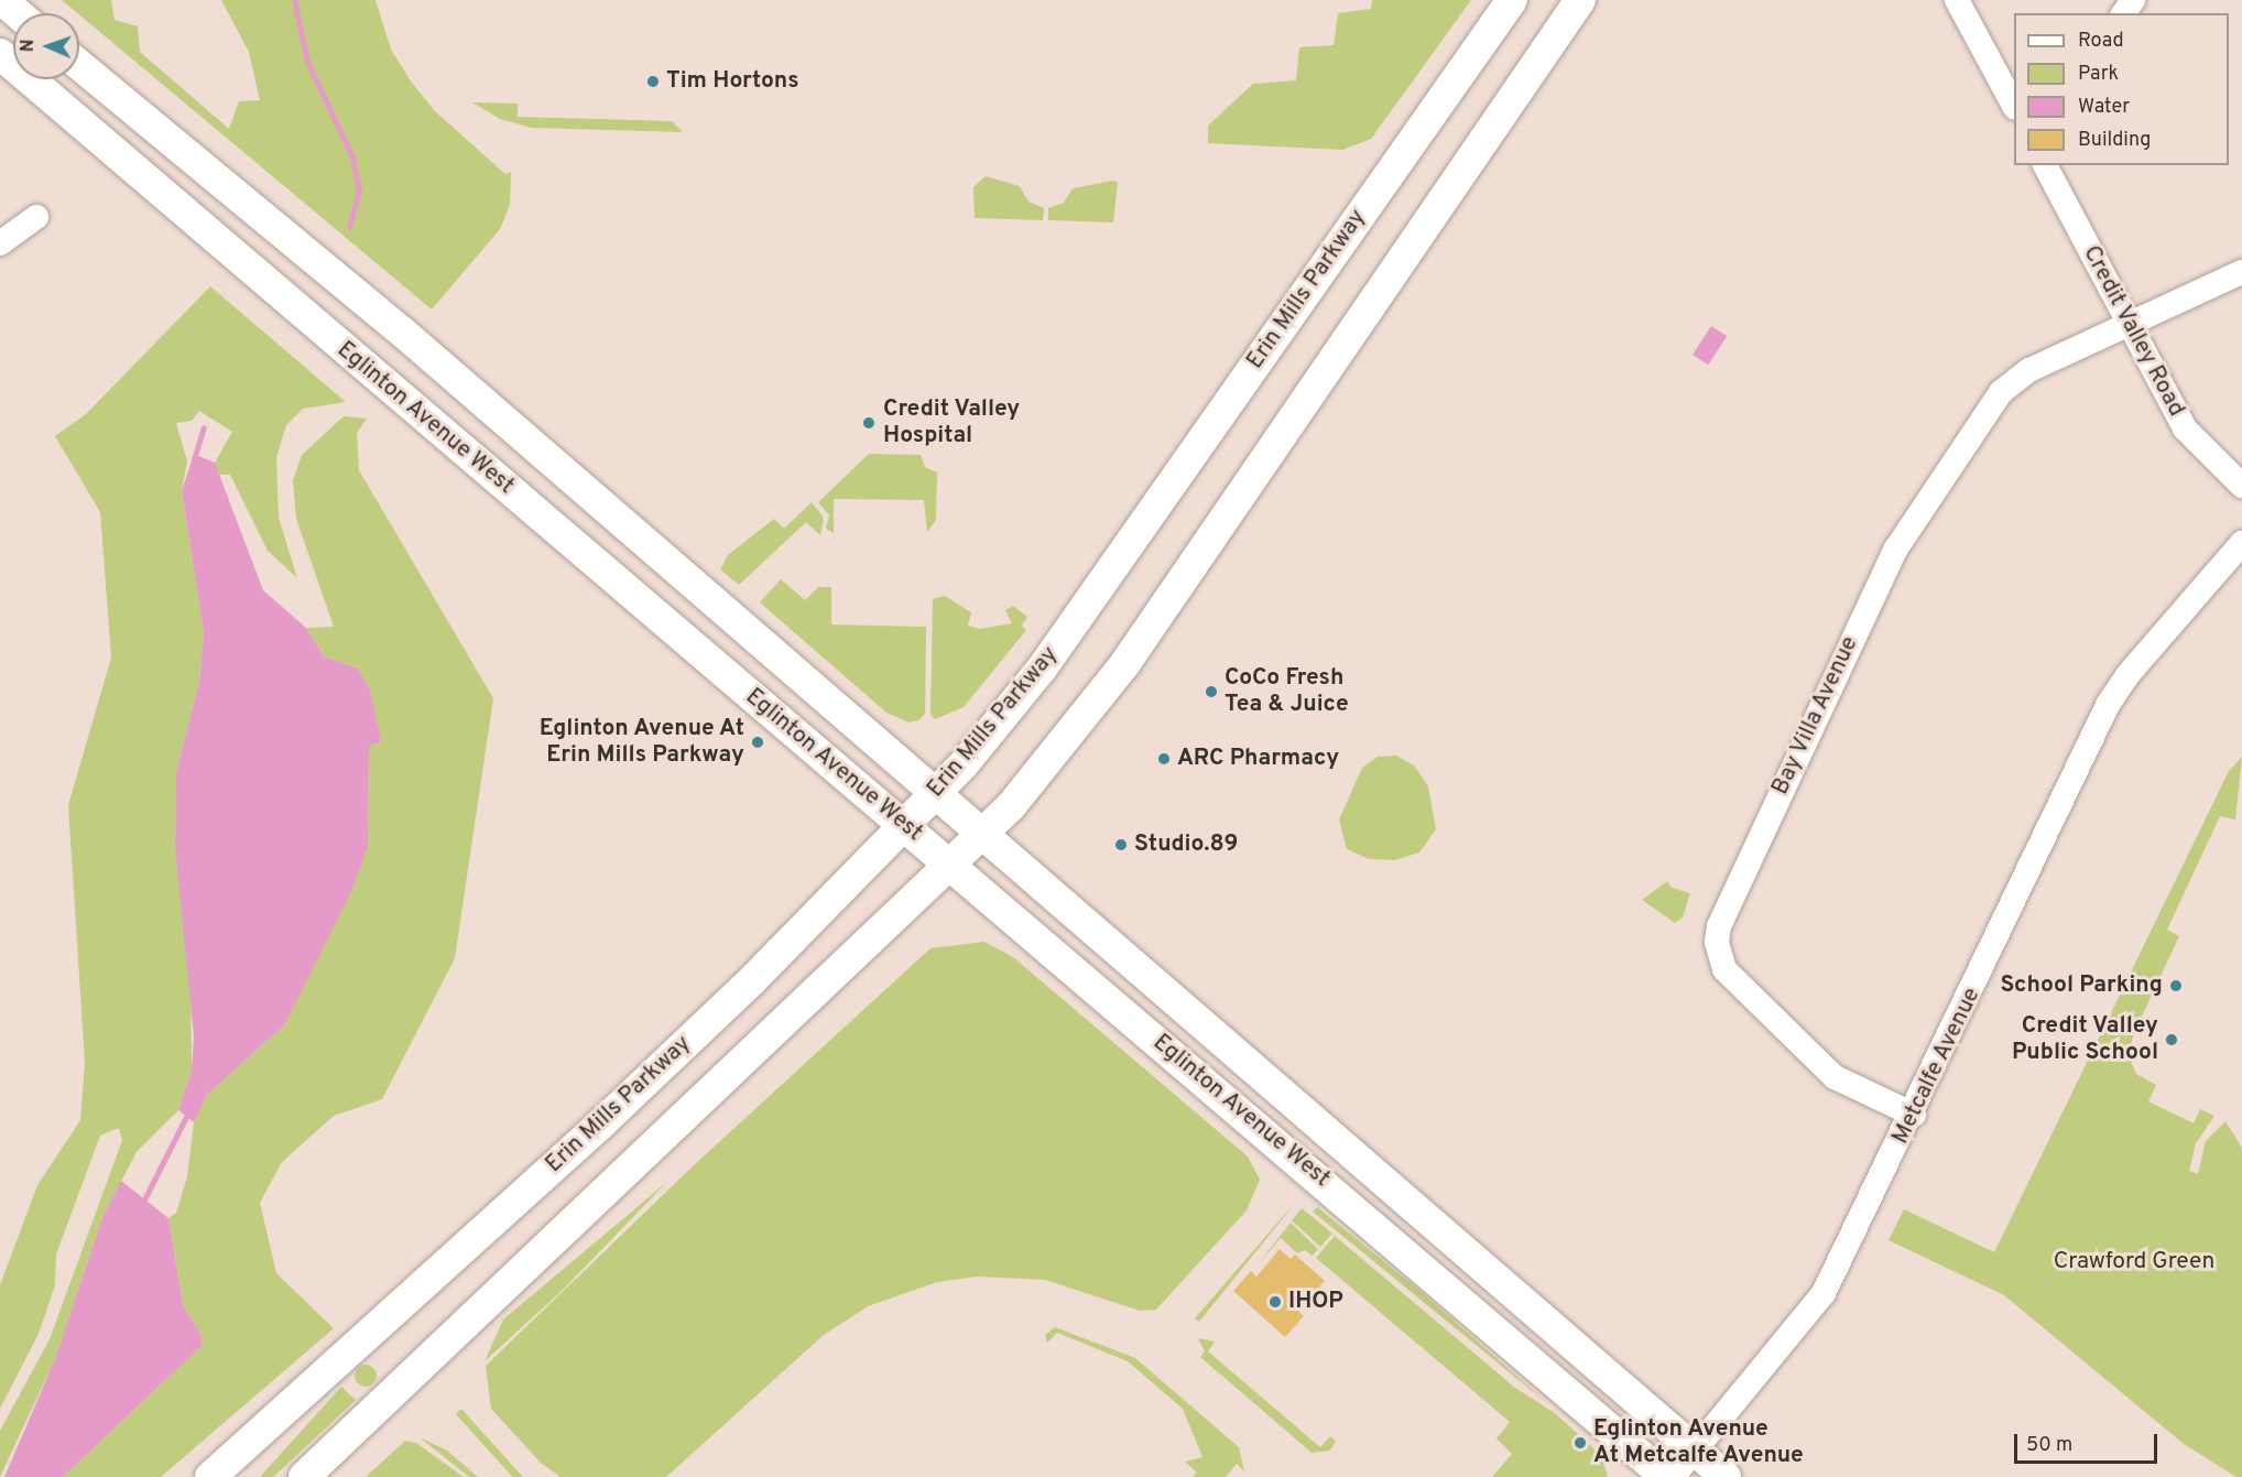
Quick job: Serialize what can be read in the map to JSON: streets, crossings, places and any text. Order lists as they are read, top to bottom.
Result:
{
  "streets": {
    "main road": ["Erin Mills Parkway", "Eglinton Avenue West"],
    "street": ["Credit Valley Road", "Bay Villa Avenue", "Metcalfe Avenue"]
  },
  "crossings": [
    ["Erin Mills Parkway", "Eglinton Avenue West"],
    ["Credit Valley Road", "Bay Villa Avenue"],
    ["Eglinton Avenue West", "Metcalfe Avenue"],
    ["Bay Villa Avenue", "Metcalfe Avenue"]
  ],
  "parks": ["Crawford Green"],
  "places": [
    "Tim Hortons",
    "Credit Valley Hospital",
    "CoCo Fresh Tea & Juice",
    "Eglinton Avenue At Erin Mills Parkway",
    "ARC Pharmacy",
    "Studio.89",
    "School Parking",
    "Credit Valley Public School",
    "IHOP",
    "Eglinton Avenue At Metcalfe Avenue"
  ],
  "legend": [
    "Road",
    "Park",
    "Water",
    "Building"
  ],
  "scale_bar": "50 m",
  "north": "left"
}
